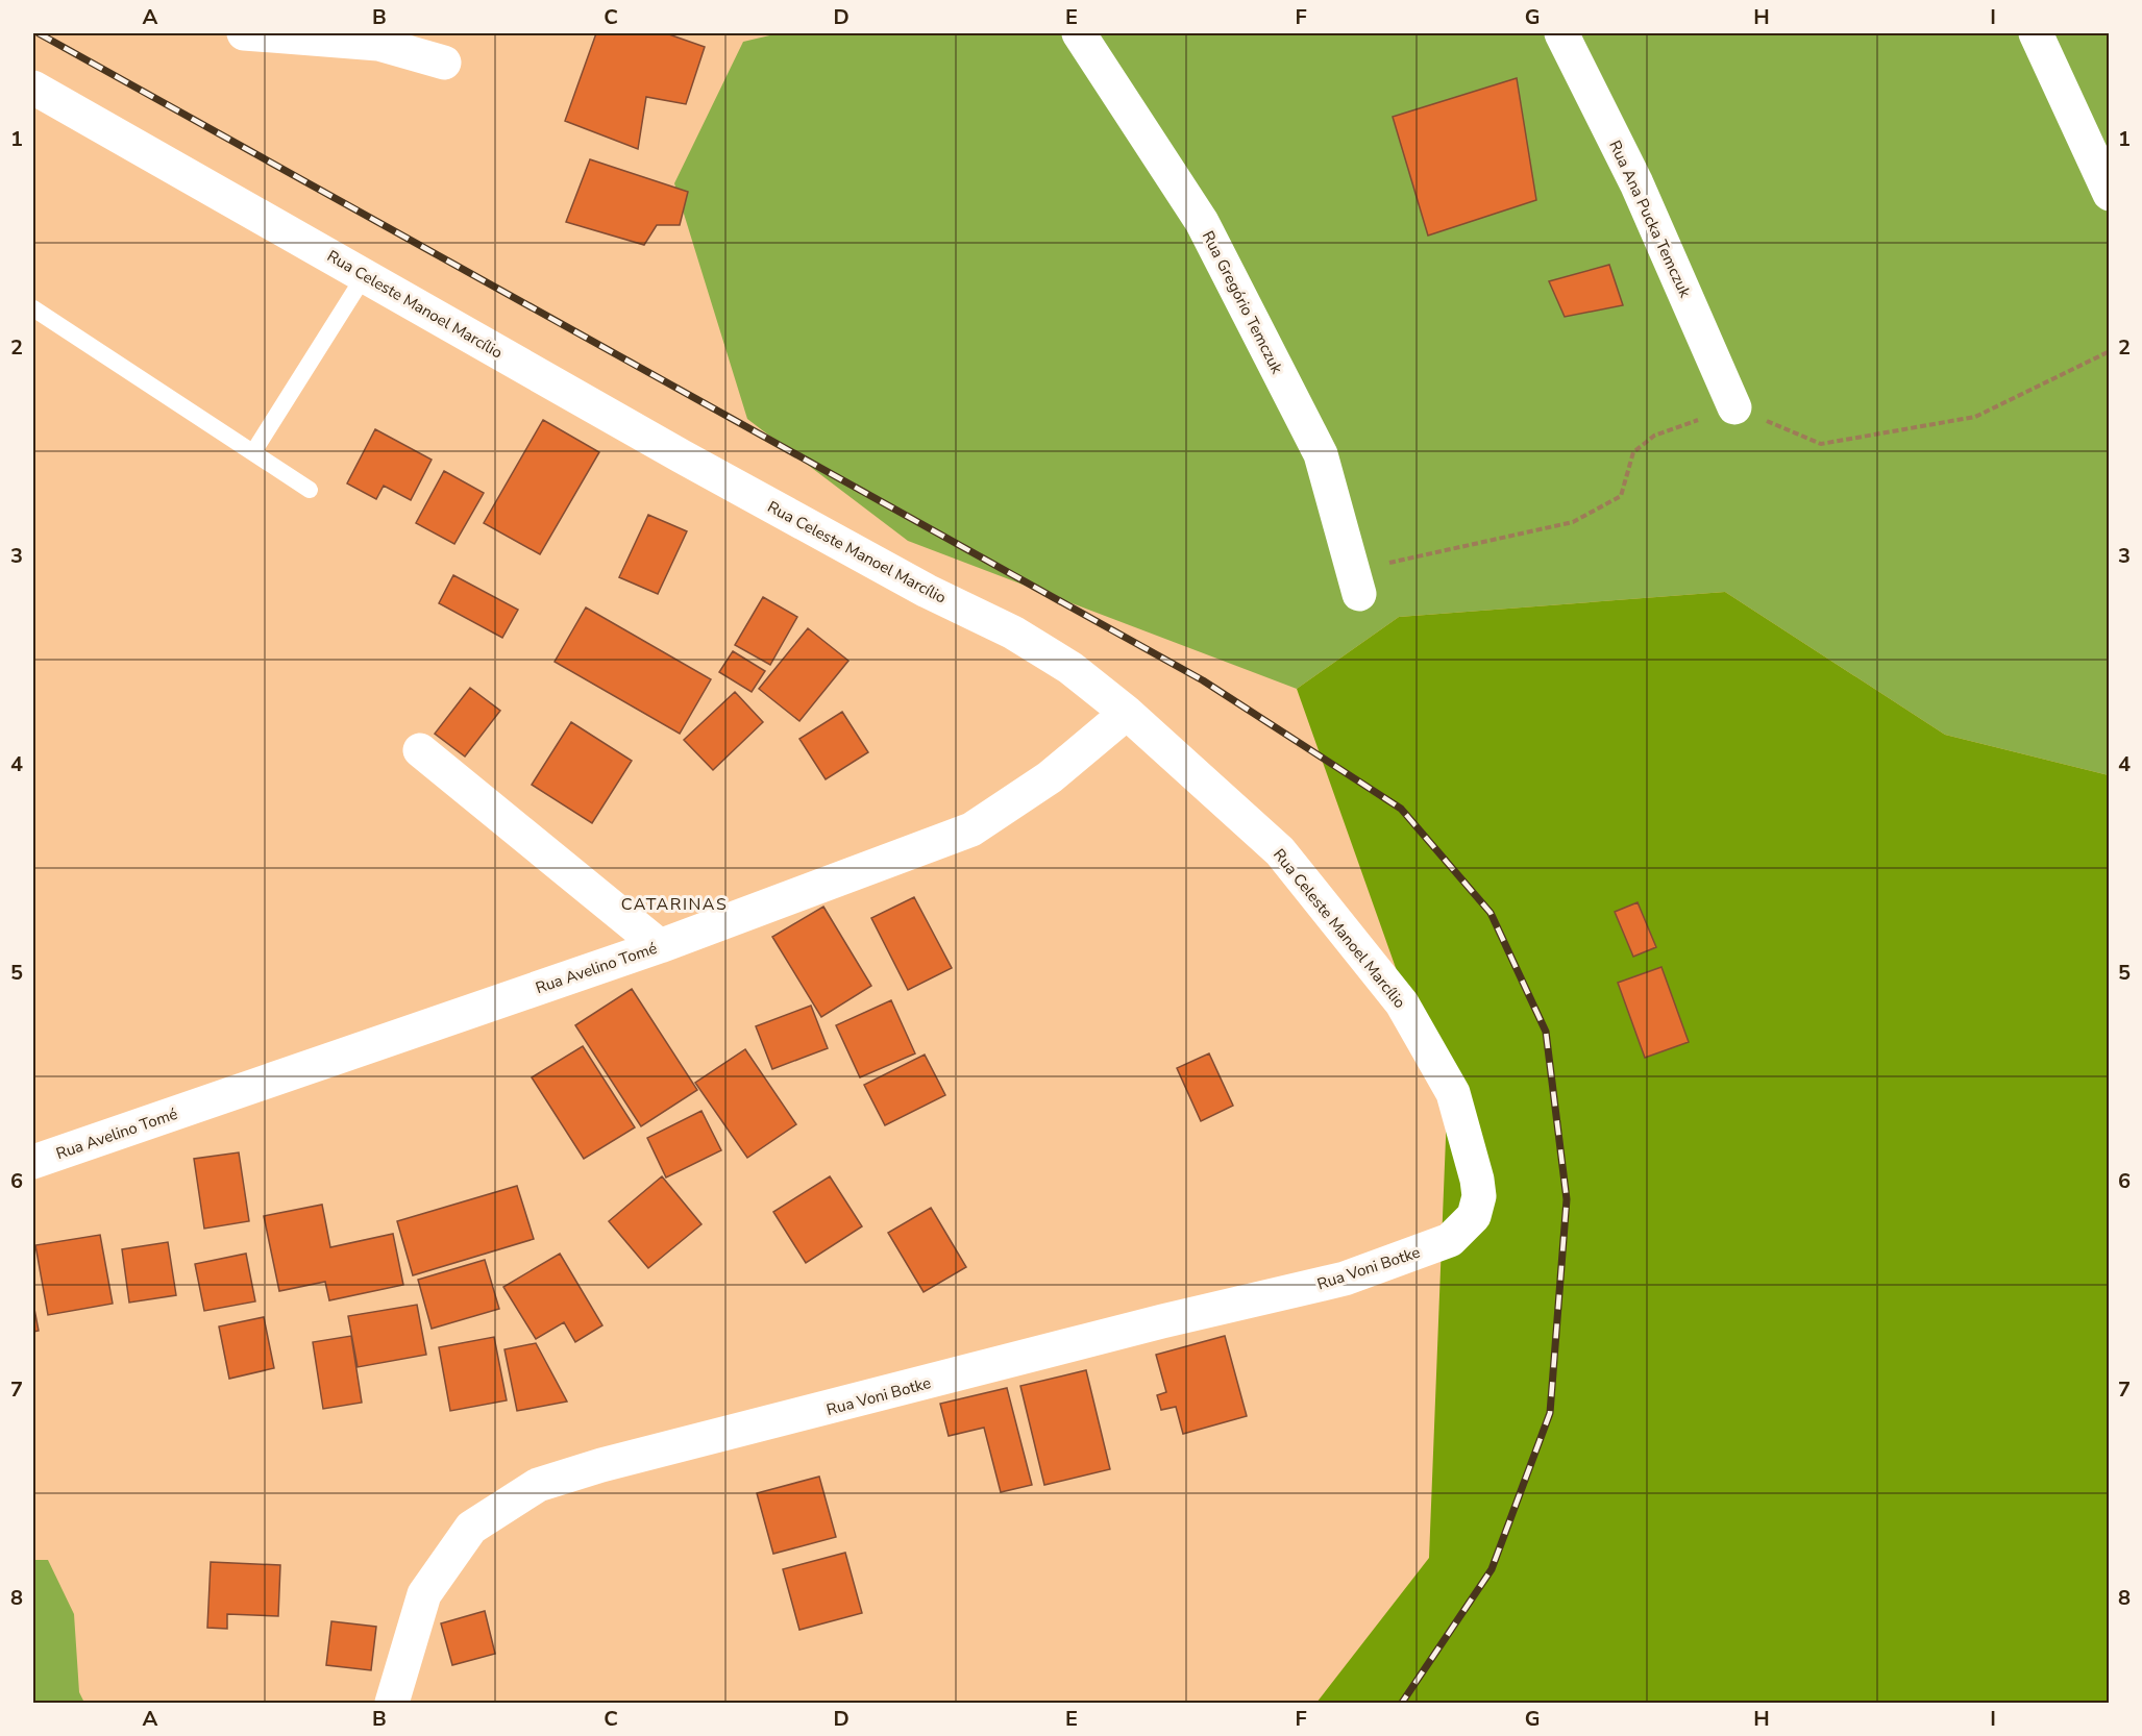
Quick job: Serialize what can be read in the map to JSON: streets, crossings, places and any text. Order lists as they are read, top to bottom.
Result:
{
  "streets": {
    "street": [
      "Rua Ana Pucka Temczuk",
      "Rua Gregório Temczuk",
      "Rua Celeste Manoel Marcílio",
      "Rua Avelino Tomé",
      "Rua Voni Botke"
    ]
  },
  "crossings": [
    ["Rua Celeste Manoel Marcílio", "Rua Avelino Tomé"],
    ["Rua Celeste Manoel Marcílio", "Rua Voni Botke"]
  ],
  "districts": ["CATARINAS"],
  "grid": {
    "columns": [
      "A",
      "B",
      "C",
      "D",
      "E",
      "F",
      "G",
      "H",
      "I"
    ],
    "rows": [
      "1",
      "2",
      "3",
      "4",
      "5",
      "6",
      "7",
      "8"
    ]
  }
}
